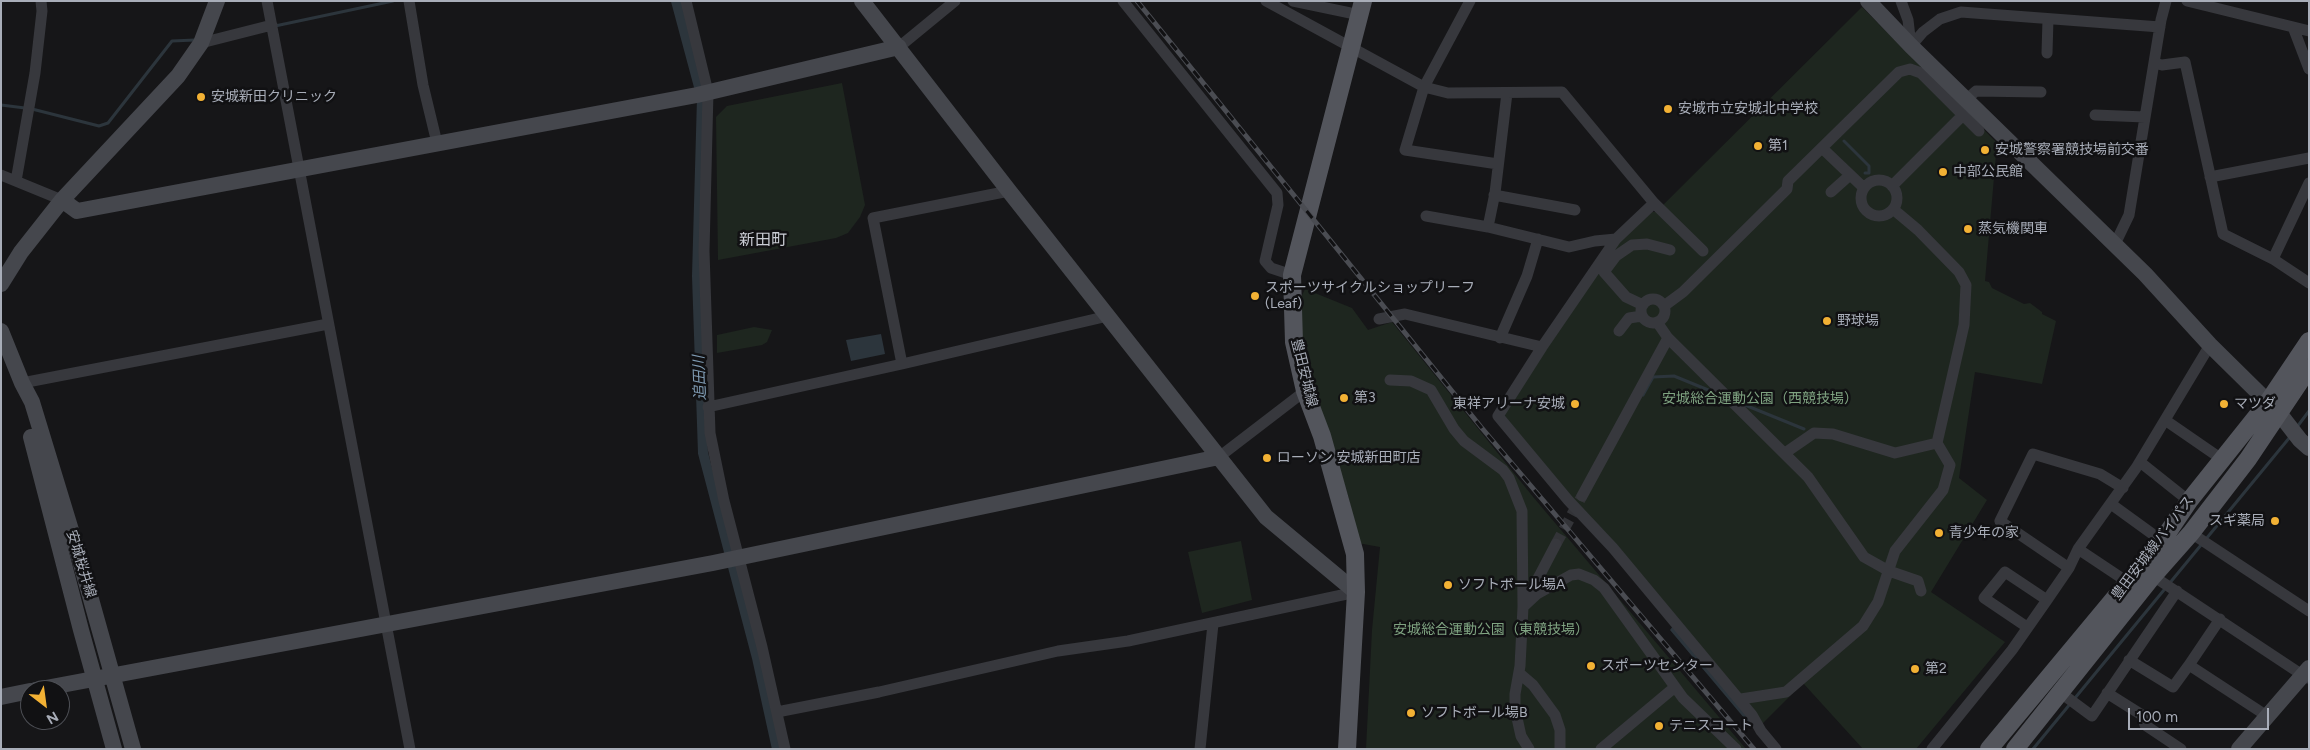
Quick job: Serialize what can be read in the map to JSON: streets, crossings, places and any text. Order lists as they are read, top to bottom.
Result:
{
  "streets": {
    "main road": ["豊田安城線", "豊田安城線バイパス"],
    "street": ["安城桜井線"]
  },
  "districts": ["新田町"],
  "water": ["追田川"],
  "parks": ["安城総合運動公園（西競技場）", "安城総合運動公園（東競技場）"],
  "places": [
    "安城新田クリニック",
    "安城市立安城北中学校",
    "第1",
    "安城警察署競技場前交番",
    "中部公民館",
    "蒸気機関車",
    "スポーツサイクルショップリーフ (Leaf)",
    "野球場",
    "第3",
    "東祥アリーナ安城",
    "マツダ",
    "ローソン 安城新田町店",
    "スギ薬局",
    "青少年の家",
    "ソフトボール場A",
    "スポーツセンター",
    "第2",
    "ソフトボール場B",
    "テニスコート"
  ],
  "scale_bar": "100 m",
  "north": "bottom right"
}
